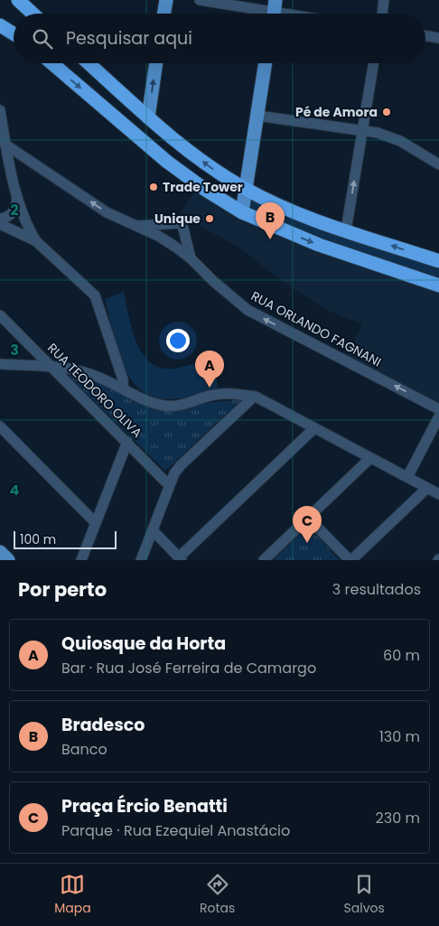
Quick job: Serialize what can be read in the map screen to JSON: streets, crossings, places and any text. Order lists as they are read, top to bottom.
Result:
{
  "streets": {
    "street": ["RUA ORLANDO FAGNANI", "RUA TEODORO OLIVA"]
  },
  "places": ["Pé de Amora", "Trade Tower", "Unique"],
  "scale_bar": "100 m",
  "page": {
    "search": "Pesquisar aqui",
    "pins": ["B", "A", "C"],
    "scale": "100 m",
    "heading": ["Por perto", "3 resultados"],
    "list": [
      {
        "mark": "A",
        "name": "Quiosque da Horta",
        "note": "Bar · Rua José Ferreira de Camargo",
        "value": "60 m"
      },
      {
        "mark": "B",
        "name": "Bradesco",
        "note": "Banco",
        "value": "130 m"
      },
      {
        "mark": "C",
        "name": "Praça Ércio Benatti",
        "note": "Parque · Rua Ezequiel Anastácio",
        "value": "230 m"
      }
    ],
    "nav": ["Mapa", "Rotas", "Salvos"]
  },
  "grid": {
    "rows": ["2", "3", "4"]
  }
}
